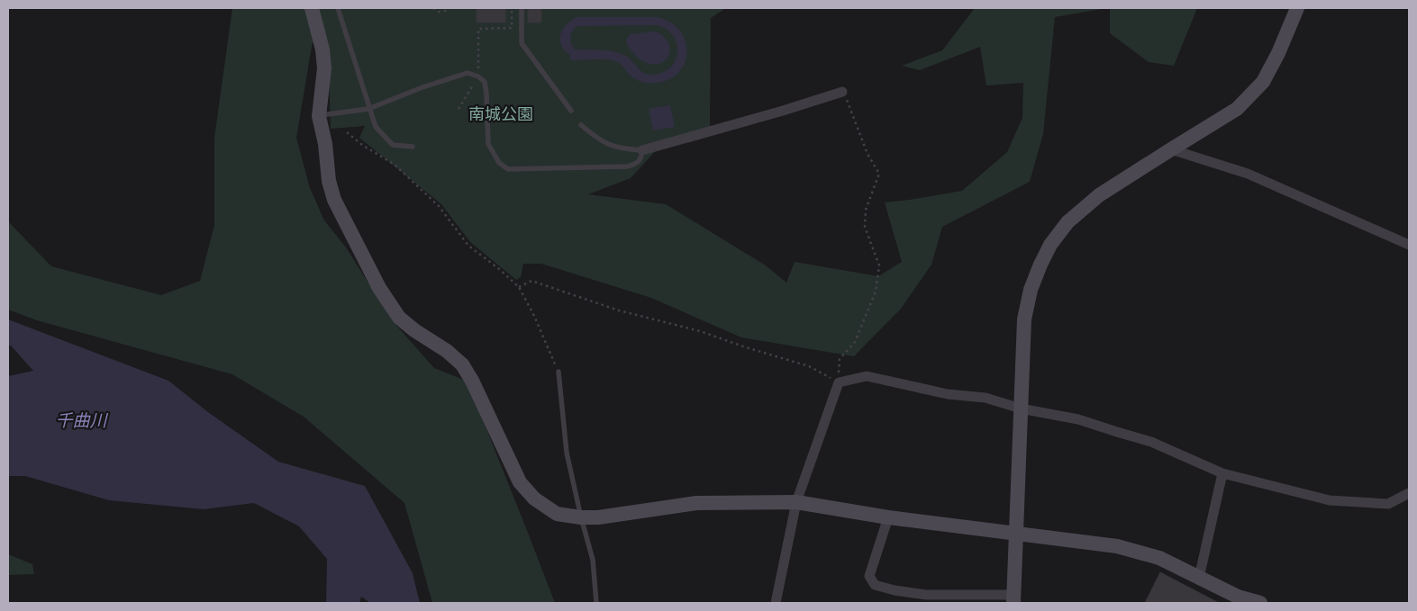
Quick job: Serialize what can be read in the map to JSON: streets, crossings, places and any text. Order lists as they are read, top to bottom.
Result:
{
  "water": ["千曲川"],
  "parks": ["南城公園"]
}
